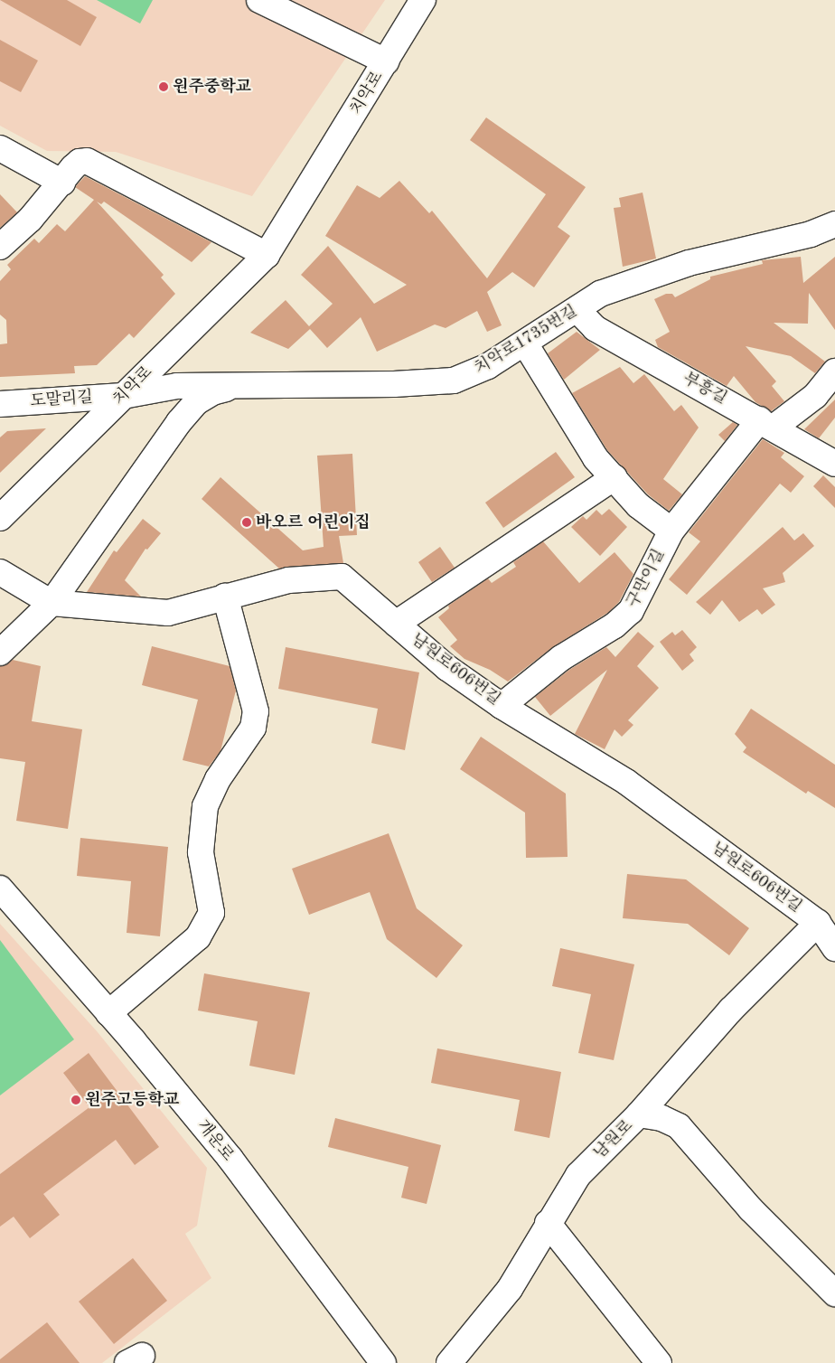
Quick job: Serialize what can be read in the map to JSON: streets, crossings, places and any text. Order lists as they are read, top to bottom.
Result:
{
  "streets": {
    "street": [
      "치악로",
      "치악로1735번길",
      "부흥길",
      "도말리길",
      "구만이길",
      "남원로606번길",
      "남원로",
      "개운로"
    ]
  },
  "crossings": [
    ["치악로", "치악로1735번길"],
    ["치악로", "도말리길"],
    ["치악로1735번길", "부흥길"],
    ["치악로1735번길", "도말리길"],
    ["부흥길", "구만이길"],
    ["구만이길", "남원로606번길"],
    ["남원로606번길", "남원로"]
  ],
  "places": ["원주중학교", "바오르 어린이집", "원주고등학교"]
}
